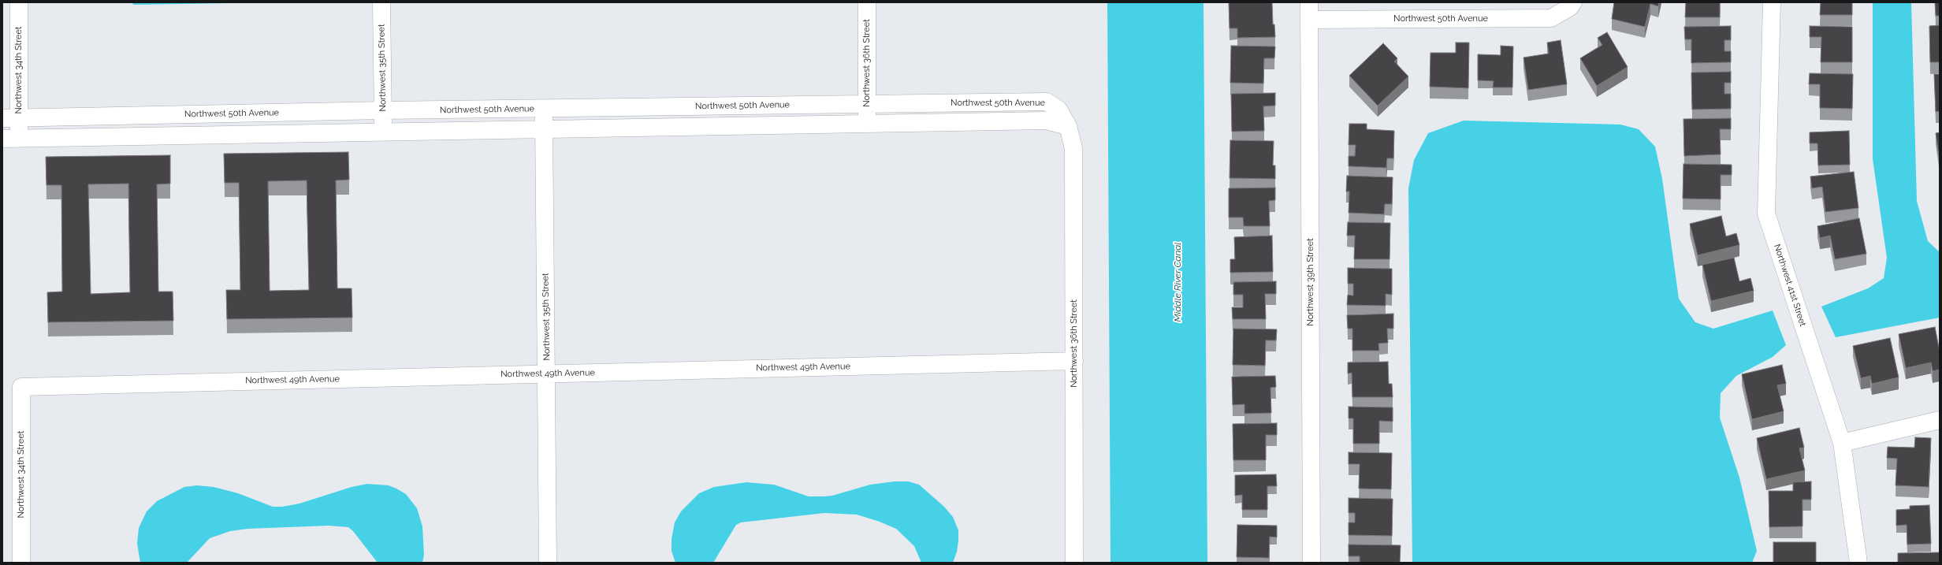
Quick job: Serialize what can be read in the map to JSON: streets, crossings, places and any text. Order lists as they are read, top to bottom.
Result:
{
  "streets": {
    "street": [
      "Northwest 50th Avenue",
      "Northwest 36th Street",
      "Northwest 35th Street",
      "Northwest 34th Street",
      "Northwest 39th Street",
      "Northwest 41st Street",
      "Northwest 49th Avenue"
    ]
  },
  "crossings": [
    ["Northwest 50th Avenue", "Northwest 36th Street"],
    ["Northwest 50th Avenue", "Northwest 35th Street"],
    ["Northwest 50th Avenue", "Northwest 34th Street"],
    ["Northwest 50th Avenue", "Northwest 39th Street"],
    ["Northwest 36th Street", "Northwest 49th Avenue"],
    ["Northwest 35th Street", "Northwest 49th Avenue"],
    ["Northwest 34th Street", "Northwest 49th Avenue"]
  ],
  "water": ["Middle River Canal"]
}
